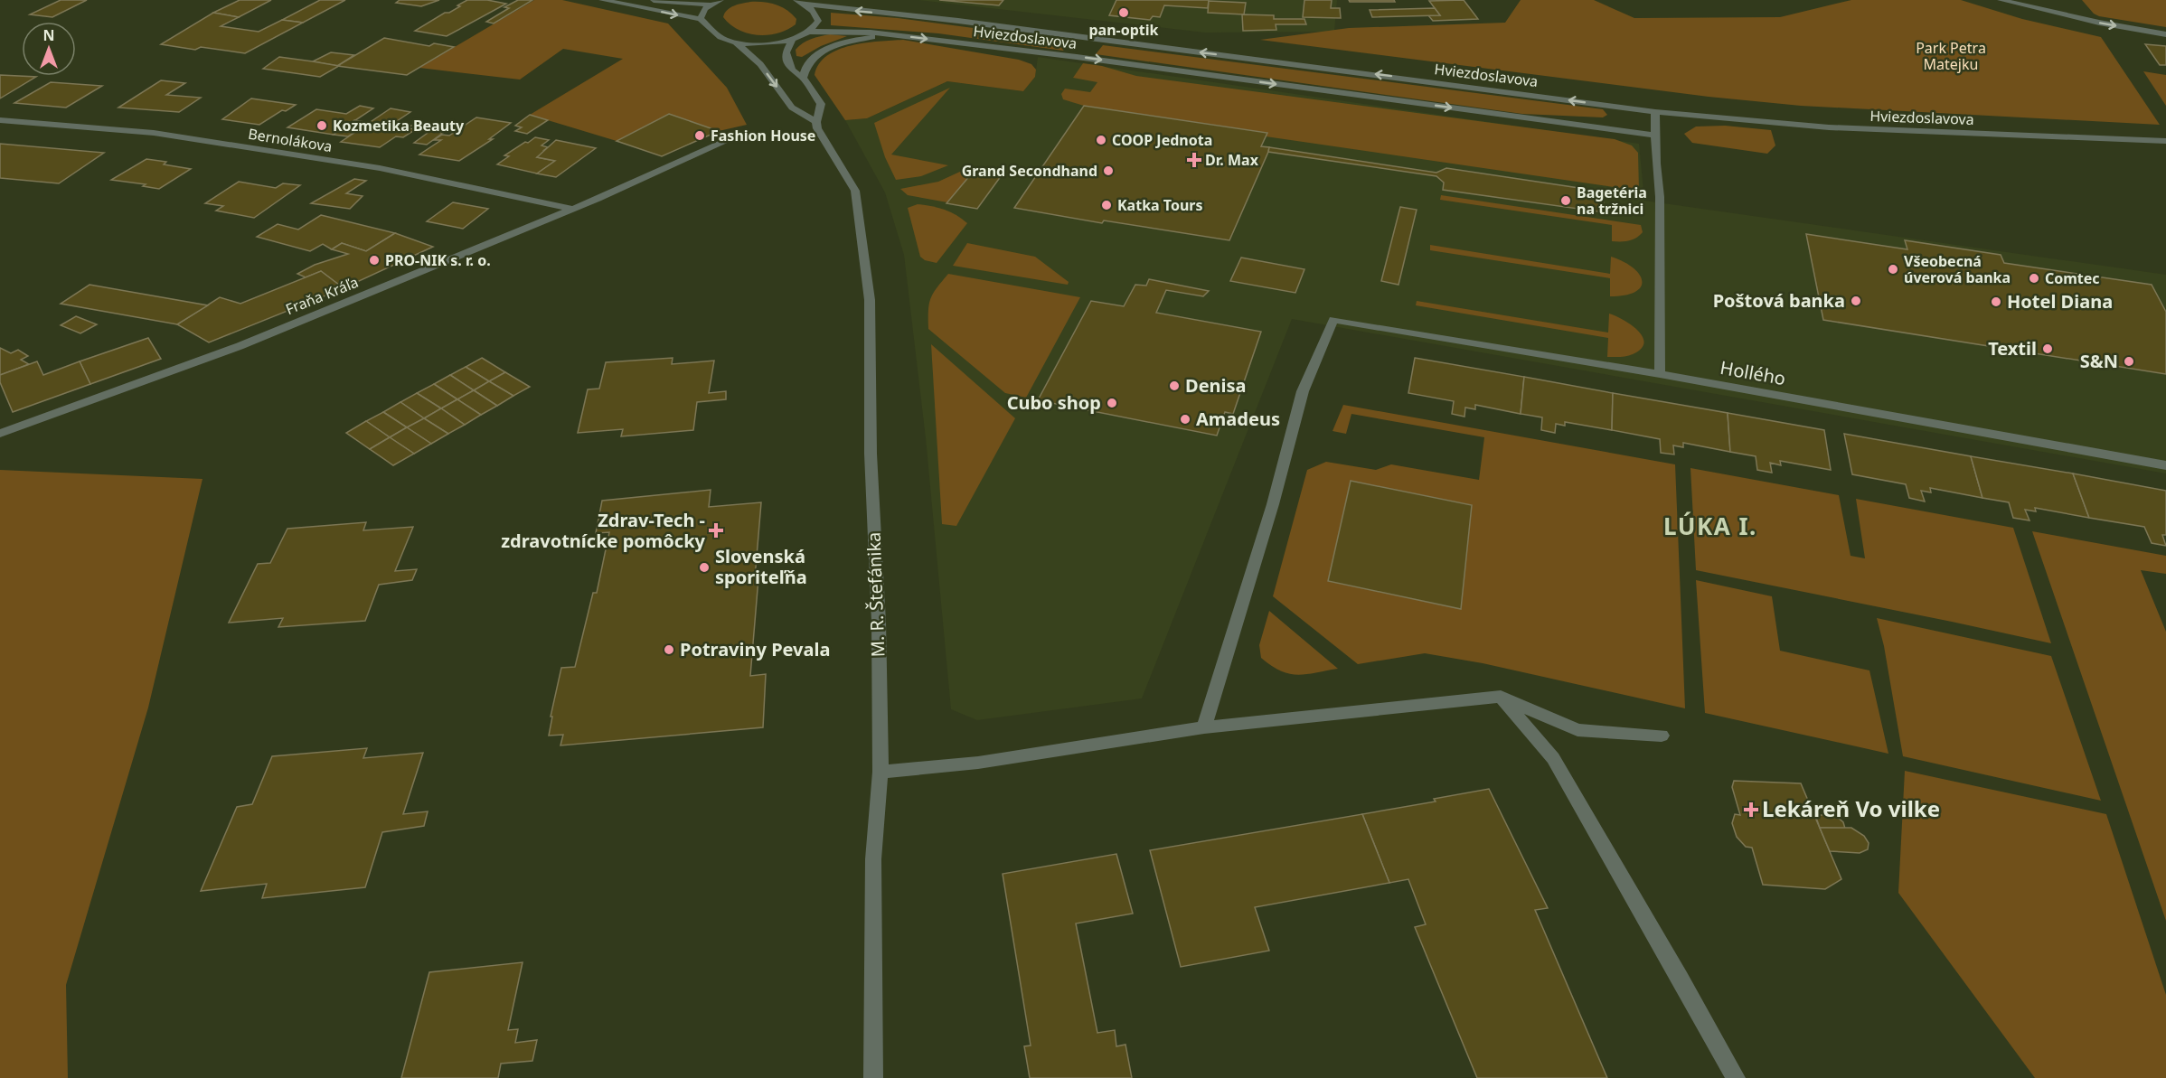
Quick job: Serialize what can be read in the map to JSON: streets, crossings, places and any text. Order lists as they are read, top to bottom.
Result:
{
  "streets": {
    "street": [
      "Hviezdoslavova",
      "Bernolákova",
      "Fraňa Kráľa",
      "Hollého",
      "M. R. Štefánika"
    ]
  },
  "crossings": [
    ["Bernolákova", "Fraňa Kráľa"]
  ],
  "districts": ["LÚKA I."],
  "parks": ["Park Petra Matejku"],
  "places": {
    "other": [
      "pan-optik",
      "Kozmetika Beauty",
      "Fashion House",
      "COOP Jednota",
      "Grand Secondhand",
      "Bagetéria na tržnici",
      "Katka Tours",
      "PRO-NIK s. r. o.",
      "Všeobecná úverová banka",
      "Comtec",
      "Poštová banka",
      "Hotel Diana",
      "Textil",
      "S&N",
      "Denisa",
      "Cubo shop",
      "Amadeus",
      "Slovenská sporiteľňa",
      "Potraviny Pevala"
    ],
    "health": ["Dr. Max", "Zdrav-Tech - zdravotnícke pomôcky", "Lekáreň Vo vilke"]
  },
  "north": "top"
}
